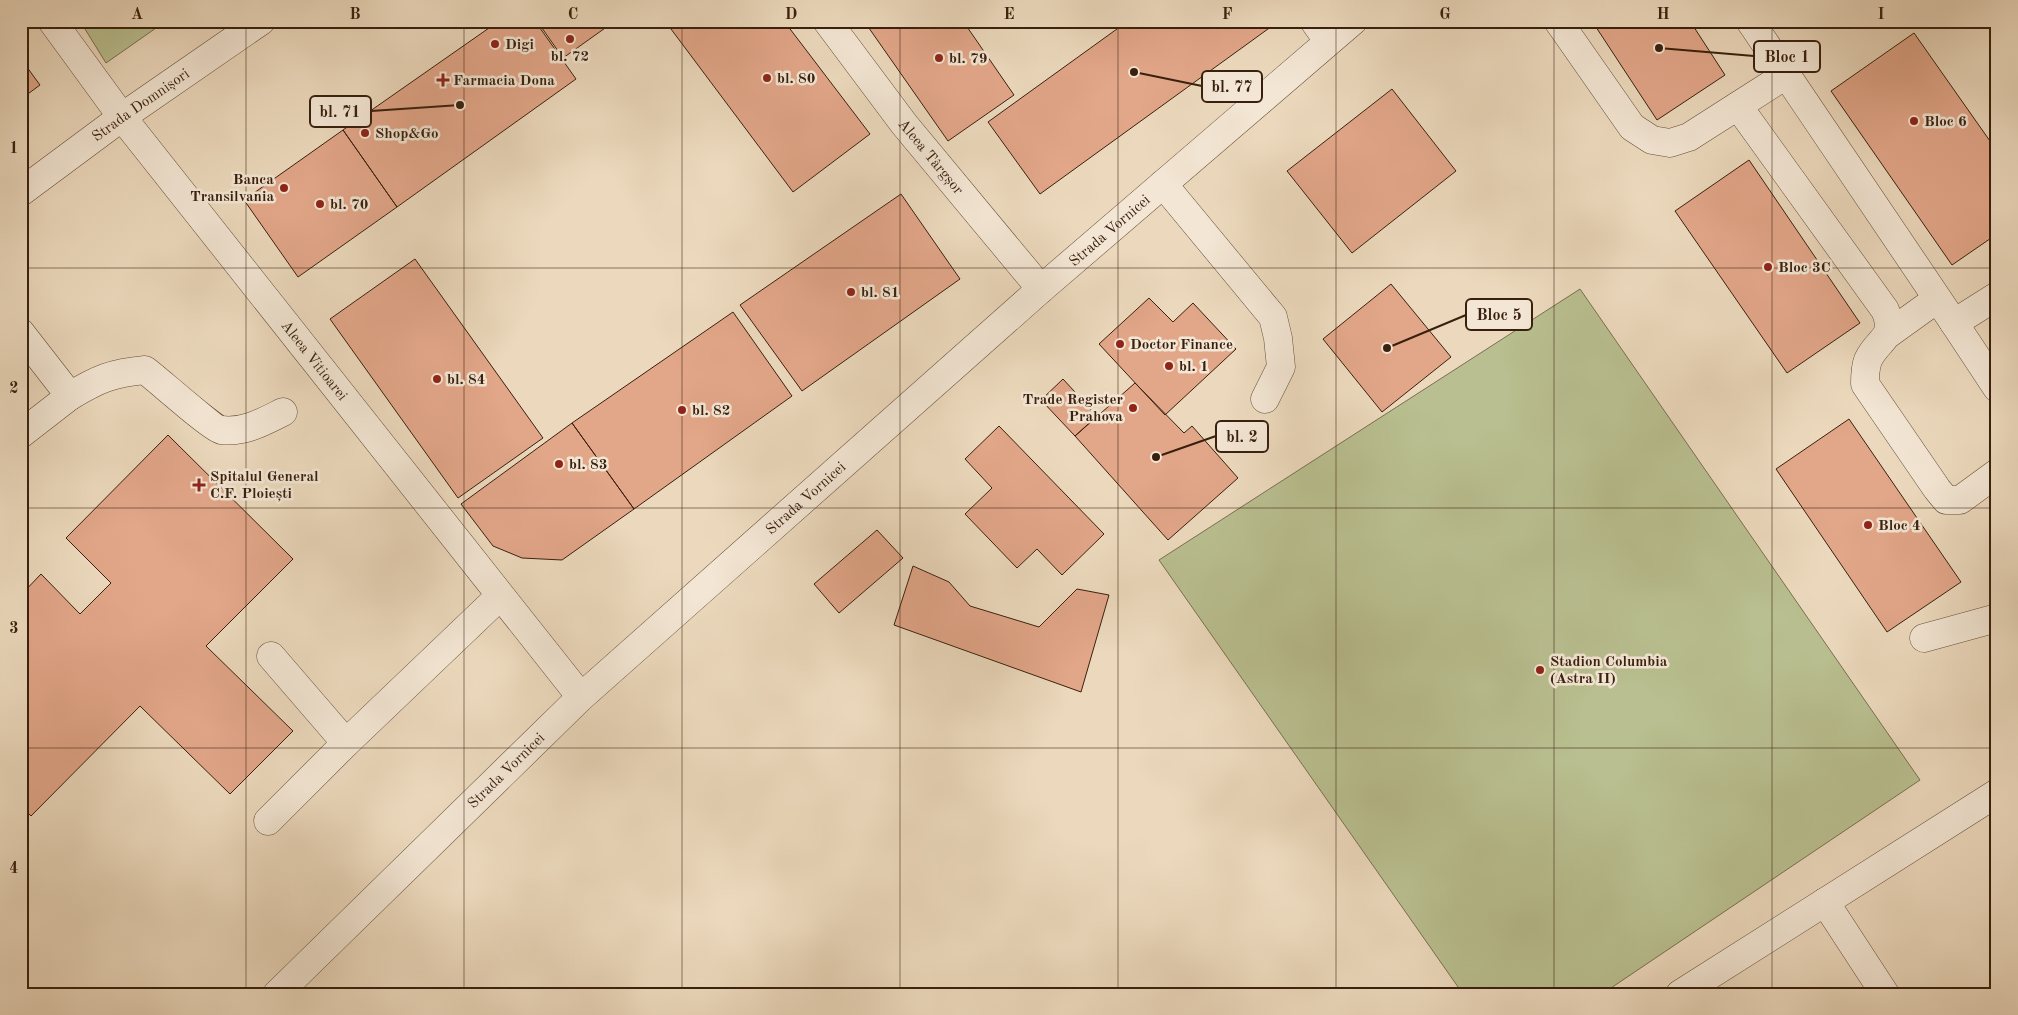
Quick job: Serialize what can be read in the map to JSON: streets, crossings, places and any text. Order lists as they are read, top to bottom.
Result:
{
  "streets": {
    "street": [
      "Strada Domnișori",
      "Aleea Târgșor",
      "Strada Vornicei",
      "Aleea Vitioarei"
    ]
  },
  "crossings": [
    ["Strada Domnișori", "Aleea Vitioarei"],
    ["Aleea Târgșor", "Strada Vornicei"],
    ["Strada Vornicei", "Aleea Vitioarei"]
  ],
  "places": {
    "other": [
      "bl. 72",
      "Digi",
      "Bloc 1",
      "bl. 79",
      "bl. 77",
      "bl. 80",
      "bl. 71",
      "Bloc 6",
      "Shop&Go",
      "Banca Transilvania",
      "bl. 70",
      "Bloc 3C",
      "bl. 81",
      "Doctor Finance",
      "Bloc 5",
      "bl. 1",
      "bl. 84",
      "Trade Register Prahova",
      "bl. 82",
      "bl. 2",
      "bl. 83",
      "Bloc 4",
      "Stadion Columbia (Astra II)"
    ],
    "health": ["Farmacia Dona", "Spitalul General C.F. Ploiești"]
  },
  "grid": {
    "columns": [
      "A",
      "B",
      "C",
      "D",
      "E",
      "F",
      "G",
      "H",
      "I"
    ],
    "rows": [
      "1",
      "2",
      "3",
      "4"
    ]
  }
}
